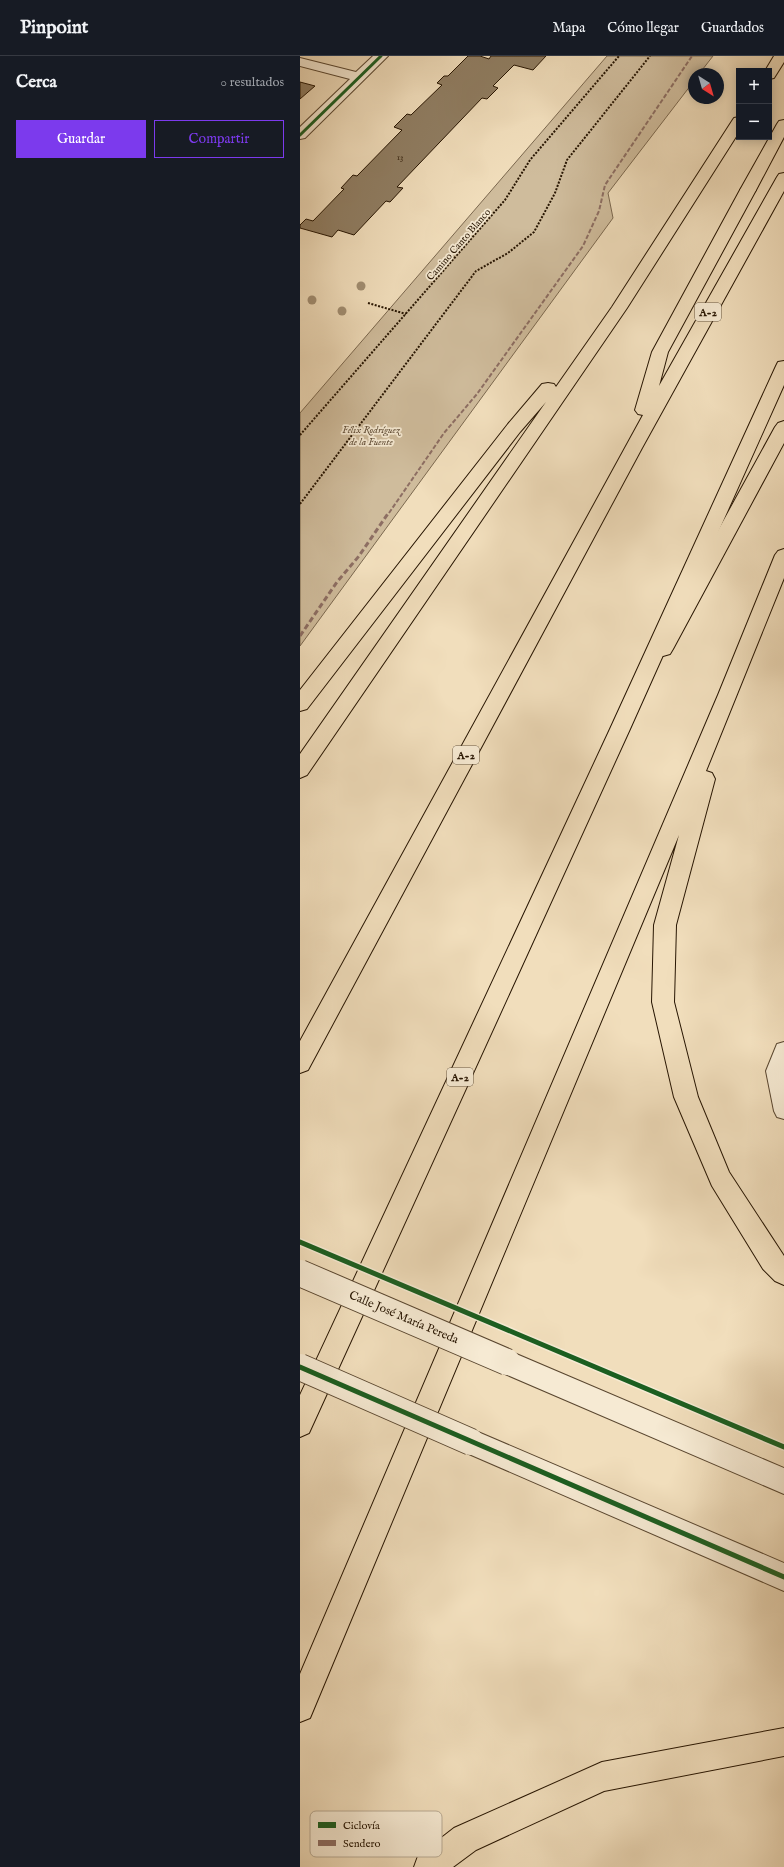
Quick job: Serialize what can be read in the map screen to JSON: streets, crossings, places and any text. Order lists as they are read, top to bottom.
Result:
{
  "streets": {
    "highway": ["A-2"],
    "street": ["Calle José María Pereda"],
    "path": ["Camino Canto Blanco"]
  },
  "parks": ["Félix Rodríguez de la Fuente"],
  "house_numbers": ["13"],
  "legend": ["Ciclovía", "Sendero"],
  "north": "bottom right",
  "page": {
    "header": "Pinpoint",
    "nav": ["Mapa", "Cómo llegar", "Guardados"],
    "heading": ["Cerca", "0 resultados"],
    "map_buttons": ["+", "−"],
    "buttons": ["Guardar", "Compartir"]
  }
}
